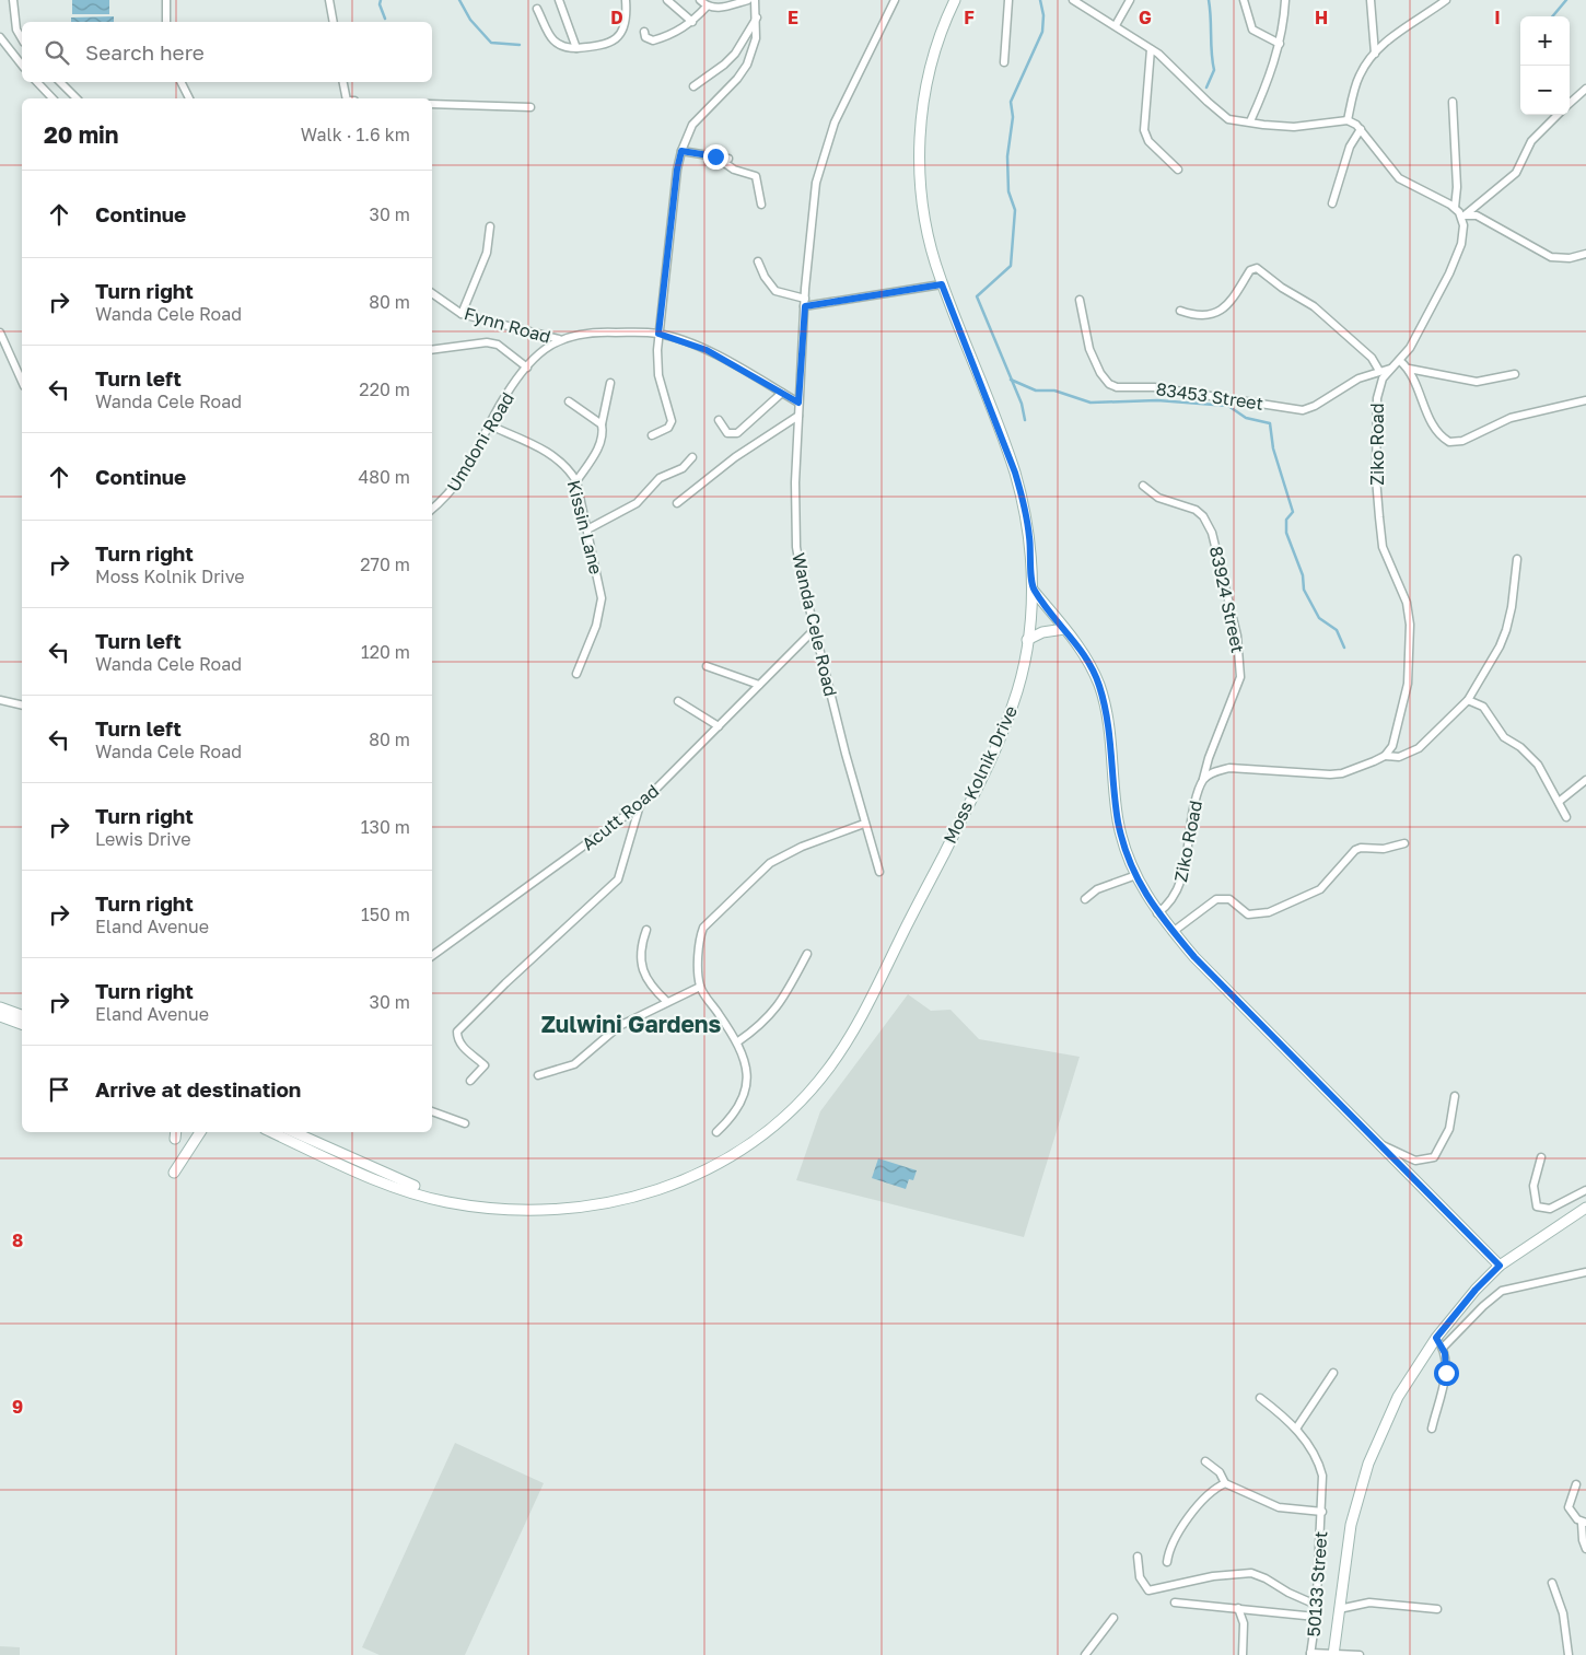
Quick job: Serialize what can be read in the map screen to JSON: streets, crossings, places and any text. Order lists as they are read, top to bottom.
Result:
{
  "streets": {
    "main road": ["Moss Kolnik Drive"],
    "street": [
      "Fynn Road",
      "83453 Street",
      "Umdoni Road",
      "Ziko Road",
      "Kissin Lane",
      "83924 Street",
      "Wanda Cele Road",
      "Acutt Road",
      "50133 Street"
    ]
  },
  "crossings": [
    ["Fynn Road", "Umdoni Road"],
    ["83453 Street", "Ziko Road"],
    ["Umdoni Road", "Kissin Lane"],
    ["Ziko Road", "83924 Street"],
    ["Wanda Cele Road", "Acutt Road"]
  ],
  "districts": ["Zulwini Gardens"],
  "page": {
    "map_buttons": ["+", "−"],
    "search": "Search here",
    "heading": ["20 min", "Walk · 1.6 km"],
    "list": [
      ["Continue", "30 m"],
      ["Turn right", "Wanda Cele Road", "80 m"],
      ["Turn left", "Wanda Cele Road", "220 m"],
      ["Continue", "480 m"],
      ["Turn right", "Moss Kolnik Drive", "270 m"],
      ["Turn left", "Wanda Cele Road", "120 m"],
      ["Turn left", "Wanda Cele Road", "80 m"],
      ["Turn right", "Lewis Drive", "130 m"],
      ["Turn right", "Eland Avenue", "150 m"],
      ["Turn right", "Eland Avenue", "30 m"],
      "Arrive at destination"
    ]
  },
  "grid": {
    "columns": [
      "D",
      "E",
      "F",
      "G",
      "H",
      "I"
    ],
    "rows": ["8", "9"]
  }
}
